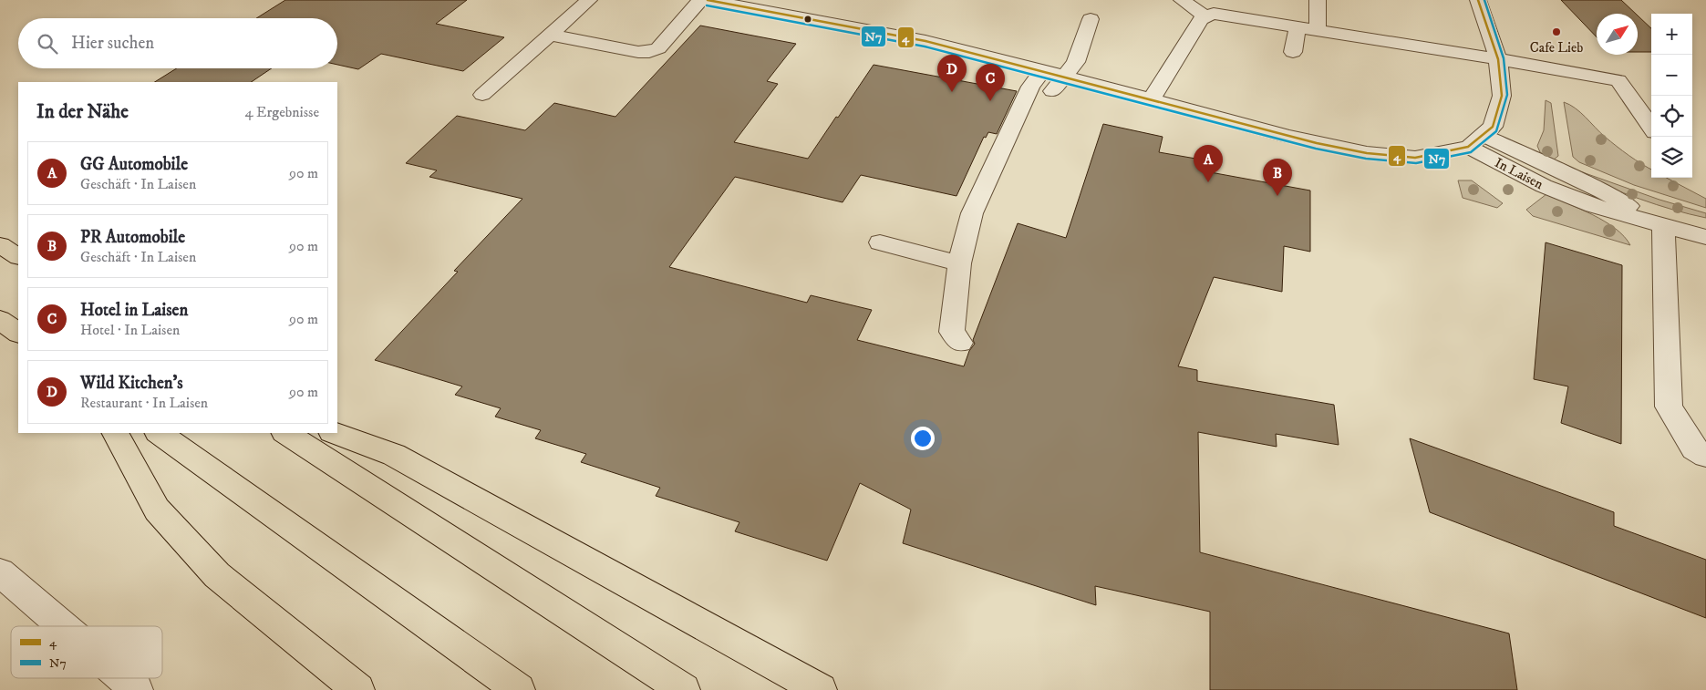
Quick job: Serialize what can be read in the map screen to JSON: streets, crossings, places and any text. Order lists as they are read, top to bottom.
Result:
{
  "streets": {
    "street": ["In Laisen"]
  },
  "places": ["Cafe Lieb"],
  "lines": ["transit line 4", "transit line N7"],
  "legend": ["4", "N7"],
  "north": "top right",
  "page": {
    "map_buttons": ["+", "−"],
    "search": "Hier suchen",
    "pins": [
      "D",
      "C",
      "A",
      "B"
    ],
    "heading": ["In der Nähe", "4 Ergebnisse"],
    "list": [
      {
        "mark": "A",
        "name": "GG Automobile",
        "note": "Geschäft · In Laisen",
        "value": "90 m"
      },
      {
        "mark": "B",
        "name": "PR Automobile",
        "note": "Geschäft · In Laisen",
        "value": "90 m"
      },
      {
        "mark": "C",
        "name": "Hotel in Laisen",
        "note": "Hotel · In Laisen",
        "value": "90 m"
      },
      {
        "mark": "D",
        "name": "Wild Kitchen's",
        "note": "Restaurant · In Laisen",
        "value": "90 m"
      }
    ]
  }
}
